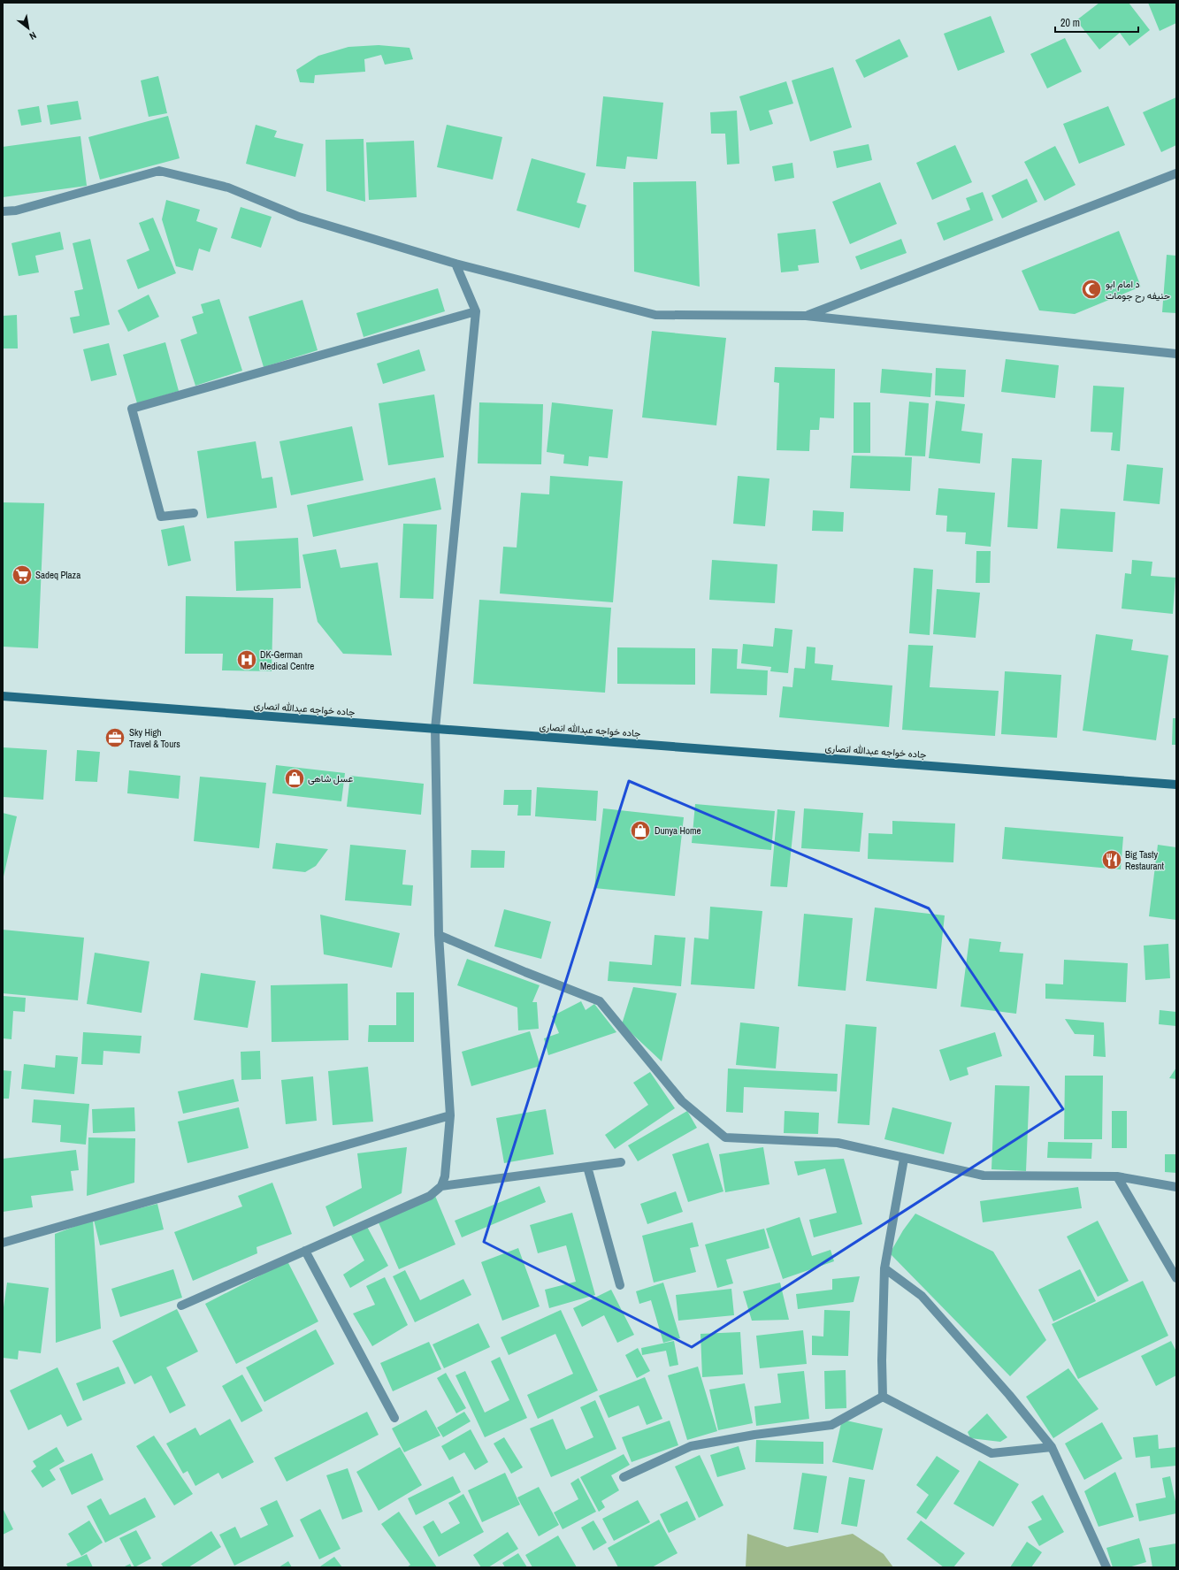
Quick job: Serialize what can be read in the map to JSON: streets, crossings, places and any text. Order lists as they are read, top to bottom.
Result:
{
  "streets": {
    "main road": ["جاده خواجه عبدالله انصاری"]
  },
  "places": {
    "mosque": ["د امام ابو حنیفه رح جومات"],
    "supermarket": ["Sadeq Plaza"],
    "hospital": ["DK-German Medical Centre"],
    "office": ["Sky High Travel & Tours"],
    "shop": ["عسل شاهی", "Dunya Home"],
    "restaurant": ["Big Tasty Restaurant"]
  },
  "scale_bar": "20 m",
  "north": "bottom right"
}
